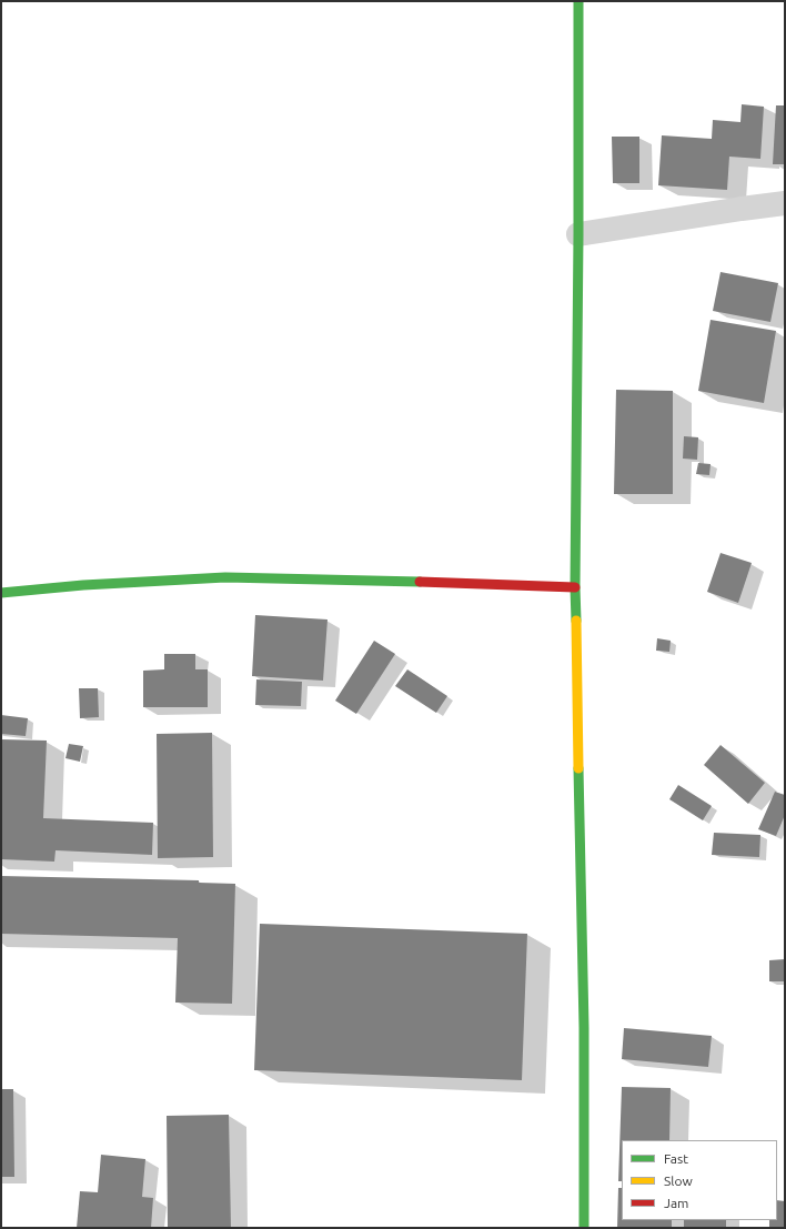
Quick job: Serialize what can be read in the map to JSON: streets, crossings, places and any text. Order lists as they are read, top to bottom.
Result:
{
  "legend": ["Fast", "Slow", "Jam"]
}
